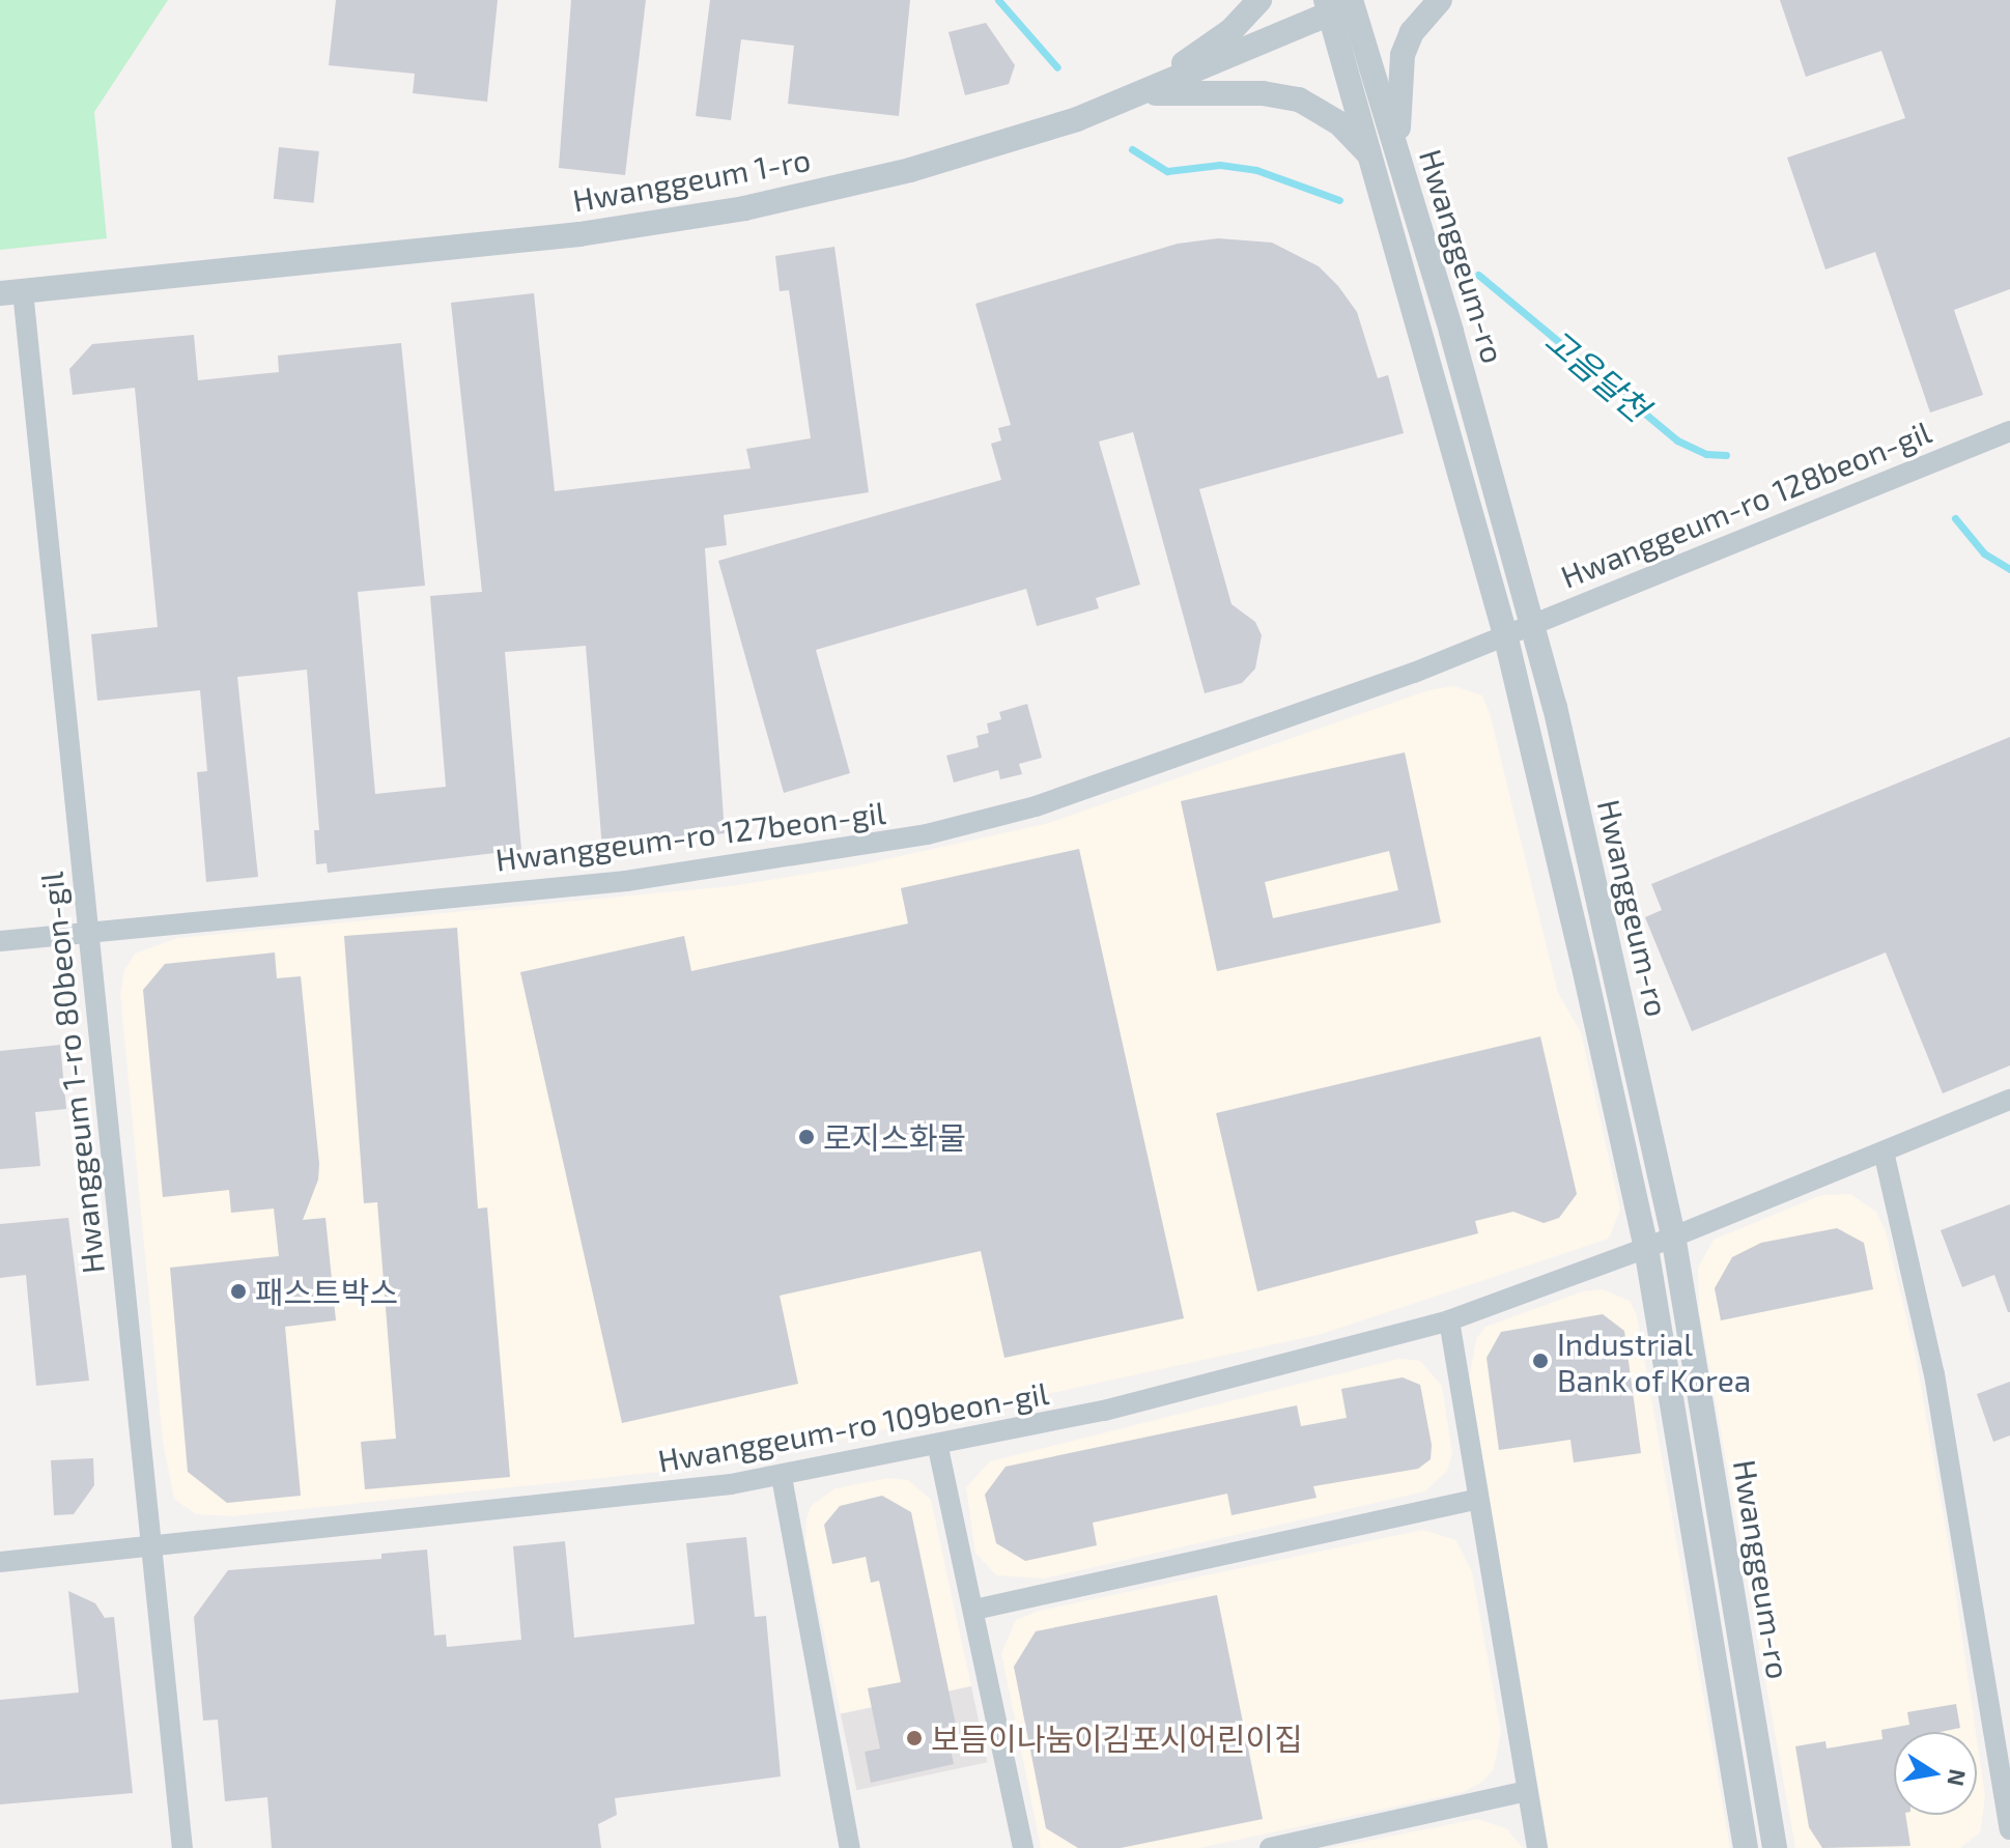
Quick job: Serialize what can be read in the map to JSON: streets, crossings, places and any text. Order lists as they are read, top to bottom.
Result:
{
  "streets": {
    "street": [
      "Hwanggeum 1-ro",
      "Hwanggeum-ro",
      "Hwanggeum-ro 128beon-gil",
      "Hwanggeum-ro 127beon-gil",
      "Hwanggeum 1-ro 80beon-gil",
      "Hwanggeum-ro 109beon-gil"
    ]
  },
  "crossings": [
    ["Hwanggeum 1-ro", "Hwanggeum-ro"],
    ["Hwanggeum 1-ro", "Hwanggeum 1-ro 80beon-gil"],
    ["Hwanggeum-ro", "Hwanggeum-ro 128beon-gil"],
    ["Hwanggeum-ro", "Hwanggeum-ro 127beon-gil"],
    ["Hwanggeum-ro", "Hwanggeum-ro 109beon-gil"],
    ["Hwanggeum-ro 128beon-gil", "Hwanggeum-ro 127beon-gil"],
    ["Hwanggeum-ro 127beon-gil", "Hwanggeum 1-ro 80beon-gil"],
    ["Hwanggeum 1-ro 80beon-gil", "Hwanggeum-ro 109beon-gil"]
  ],
  "water": ["고음달천"],
  "places": [
    "로지스화물",
    "패스트박스",
    "Industrial Bank of Korea",
    "보듬이나눔이김포시어린이집"
  ],
  "north": "right"
}
